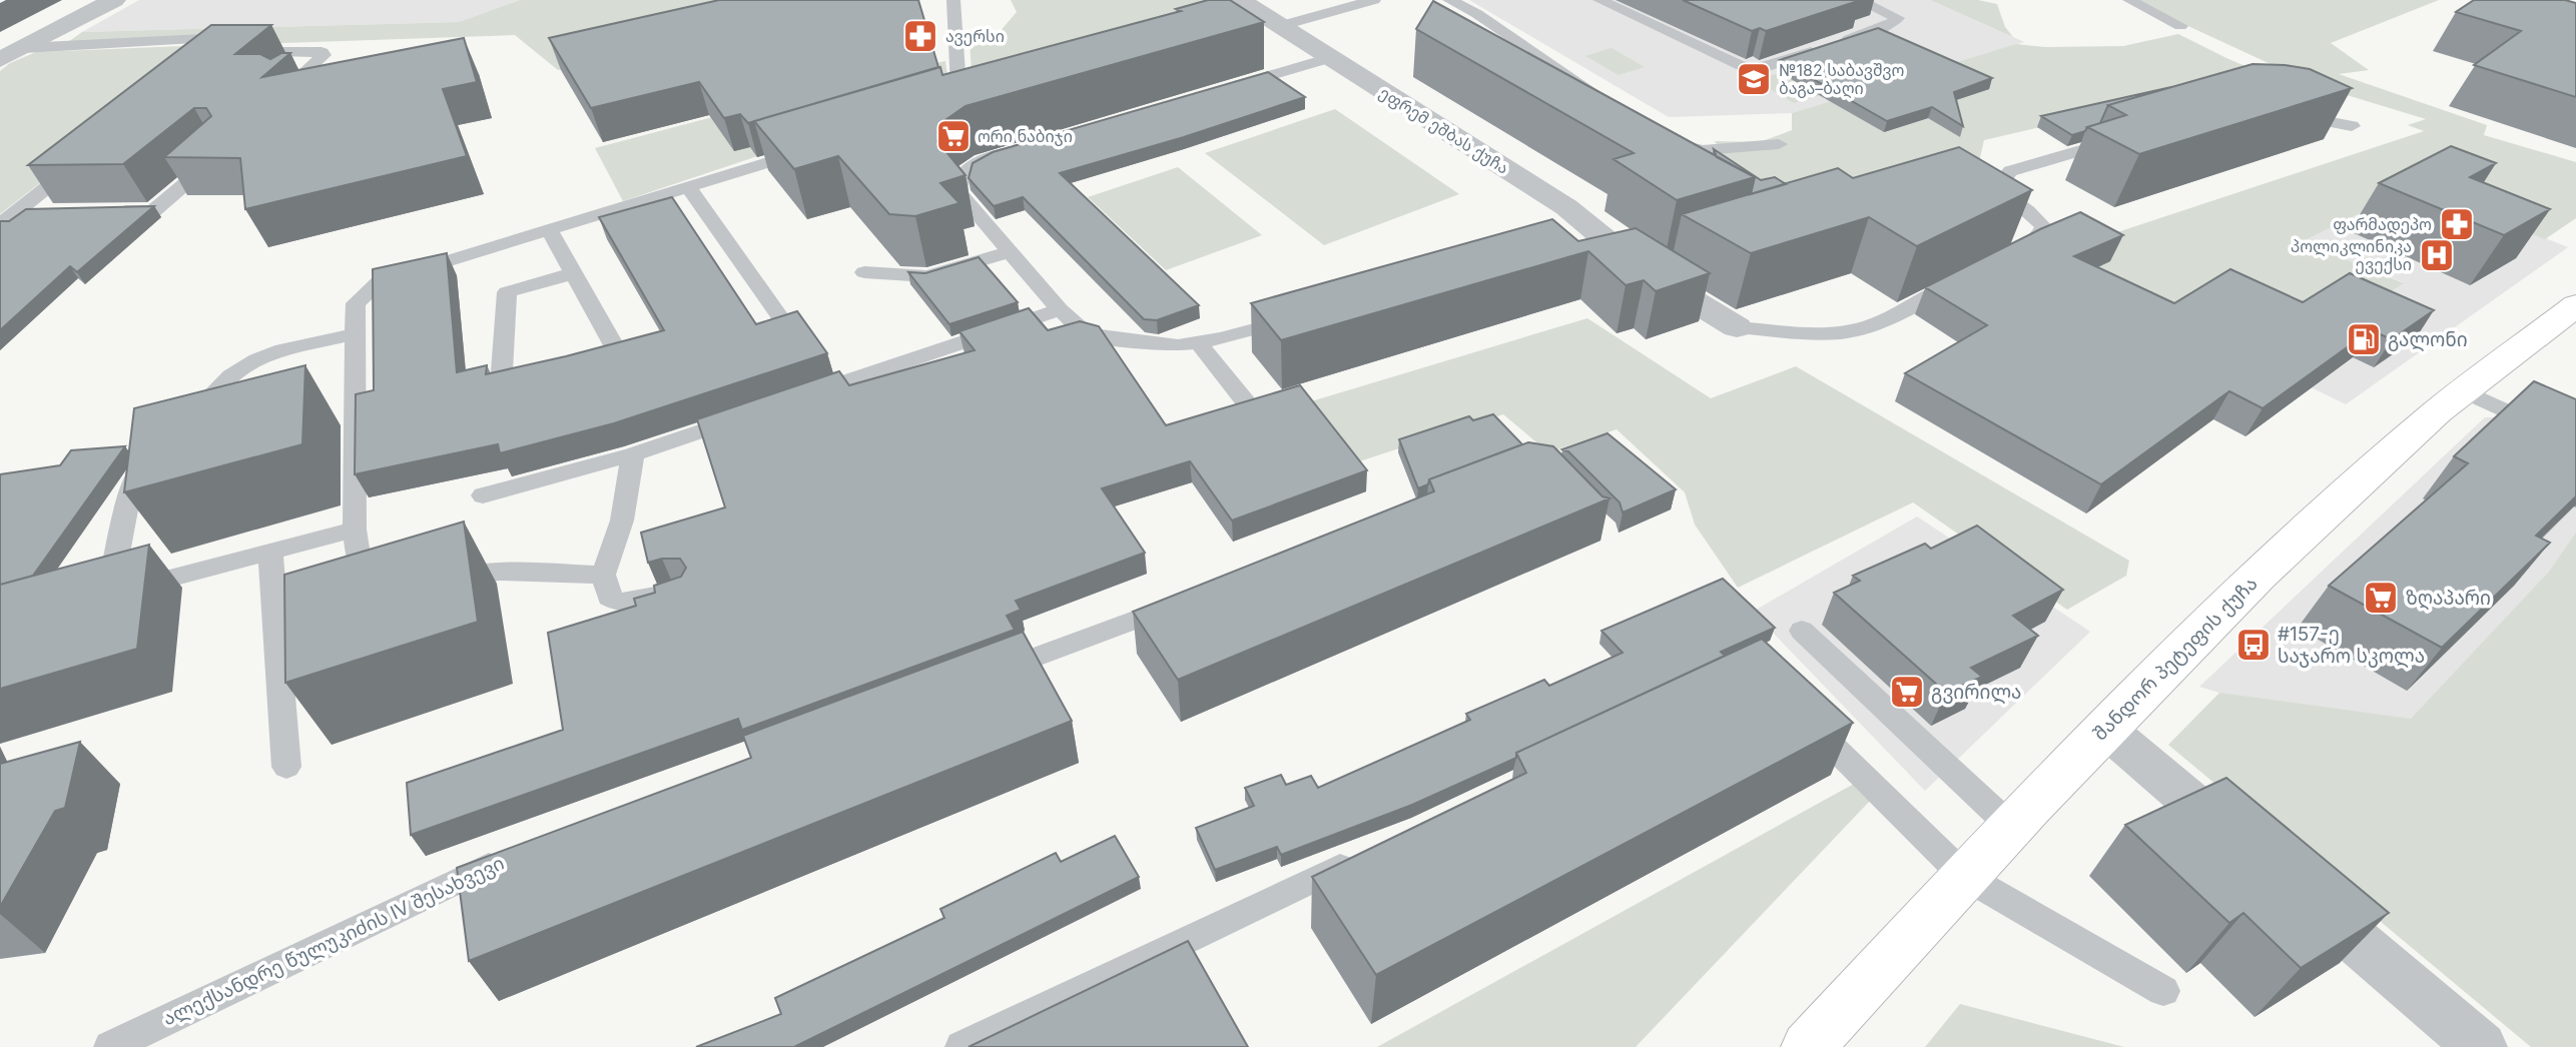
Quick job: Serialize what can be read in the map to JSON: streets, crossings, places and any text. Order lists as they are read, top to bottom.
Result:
{
  "streets": {
    "main road": ["შანდორ პეტეფის ქუჩა"],
    "street": ["ეფრემ ეშბას ქუჩა"],
    "lane": ["ალექსანდრე წულუკიძის IV შესახვევი"]
  },
  "places": {
    "pharmacy": ["ავერსი", "ფარმადეპო"],
    "school or university": ["№182 საბავშვო ბაგა–ბაღი"],
    "supermarket": ["ორი ნაბიჯი", "ზღაპარი", "გვირილა"],
    "hospital": ["პოლიკლინიკა ევექსი"],
    "fuel station": ["გალონი"],
    "bus stop": ["#157-ე საჯარო სკოლა"]
  }
}
